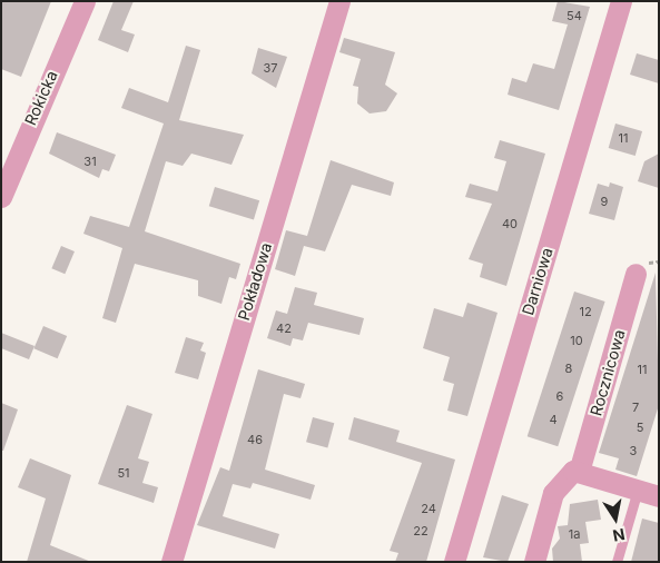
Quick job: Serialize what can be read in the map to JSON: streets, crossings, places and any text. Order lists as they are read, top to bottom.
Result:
{
  "streets": {
    "street": [
      "Rokicka",
      "Pokładowa",
      "Darniowa",
      "Rocznicowa"
    ]
  },
  "house_numbers": [
    "54",
    "37",
    "11",
    "31",
    "9",
    "40",
    "12",
    "42",
    "10",
    "8",
    "11",
    "6",
    "7",
    "4",
    "5",
    "46",
    "3",
    "51",
    "24",
    "22",
    "1a"
  ],
  "north": "bottom"
}
